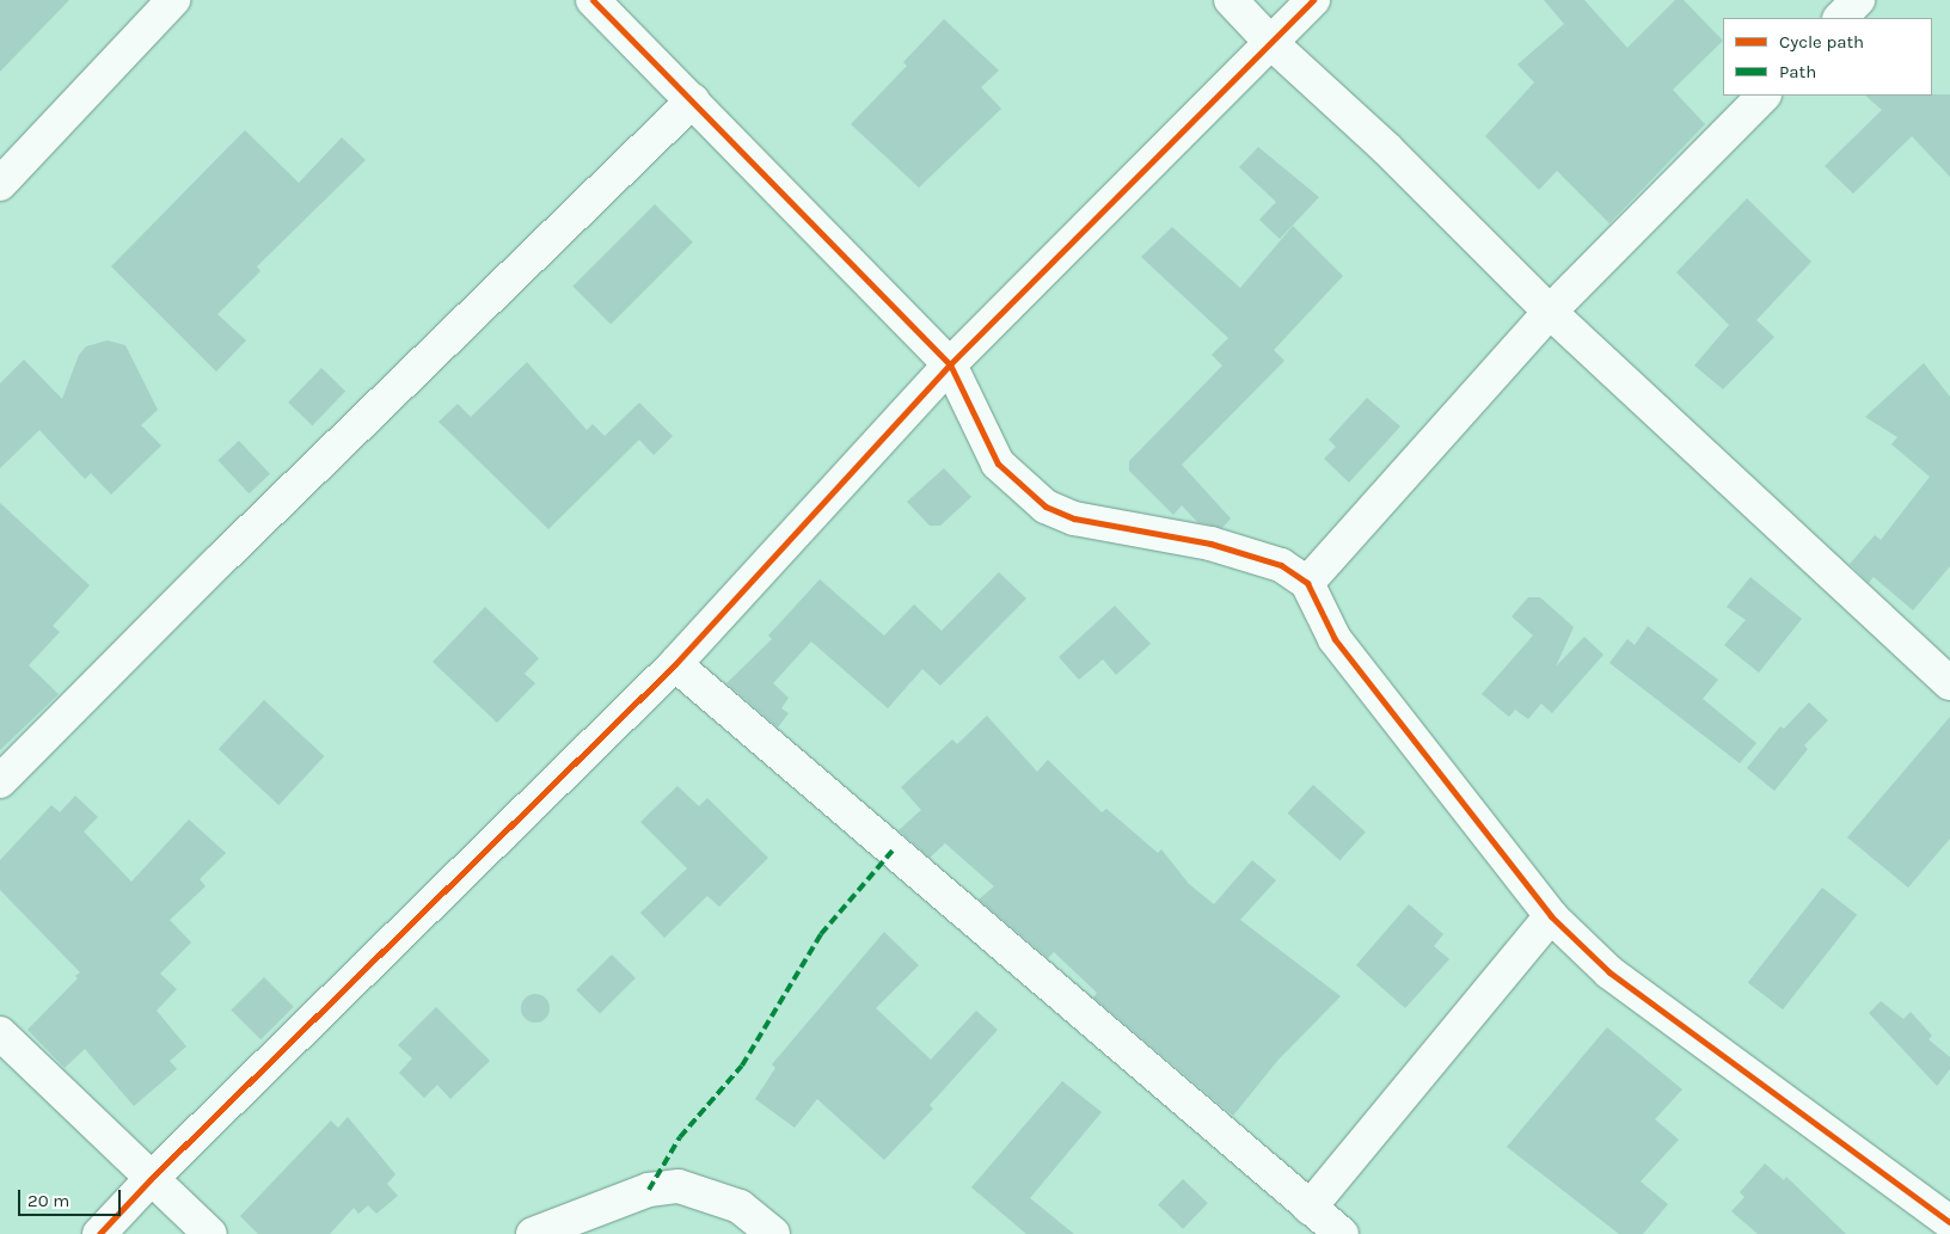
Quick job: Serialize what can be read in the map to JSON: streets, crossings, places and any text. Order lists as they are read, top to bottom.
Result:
{
  "legend": ["Cycle path", "Path"],
  "scale_bar": "20 m"
}
